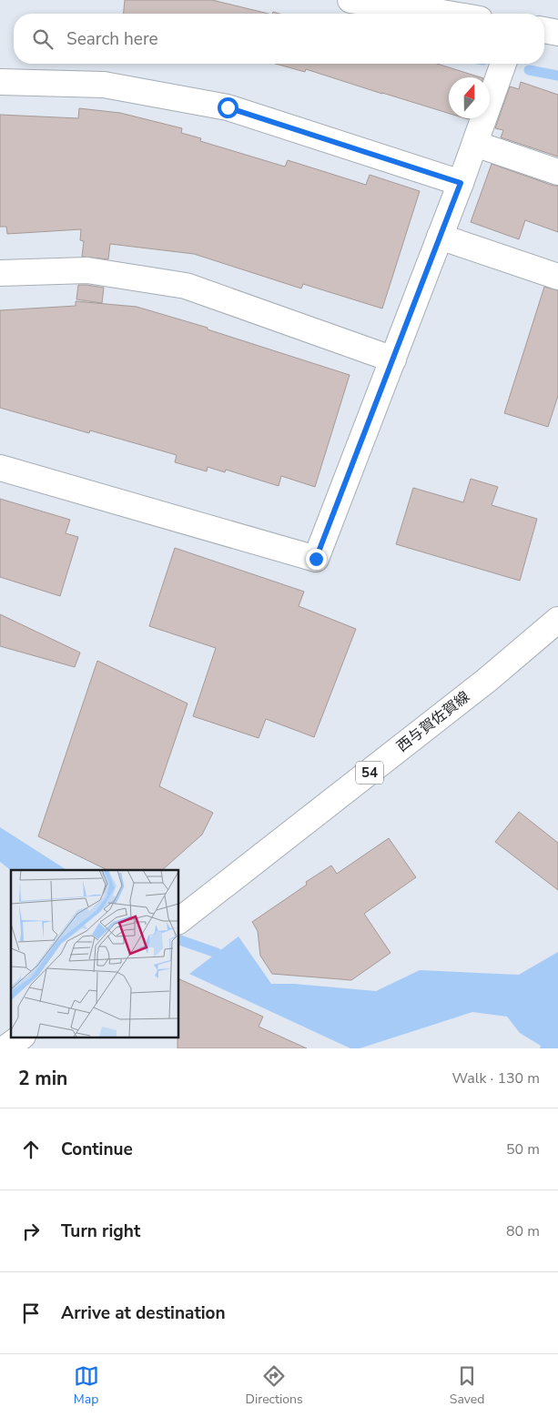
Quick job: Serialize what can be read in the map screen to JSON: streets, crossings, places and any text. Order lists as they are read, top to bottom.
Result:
{
  "streets": {
    "street": ["西与賀佐賀線", "54"]
  },
  "north": "top",
  "page": {
    "search": "Search here",
    "heading": ["2 min", "Walk · 130 m"],
    "list": [
      ["Continue", "50 m"],
      ["Turn right", "80 m"],
      "Arrive at destination"
    ],
    "nav": ["Map", "Directions", "Saved"]
  }
}
